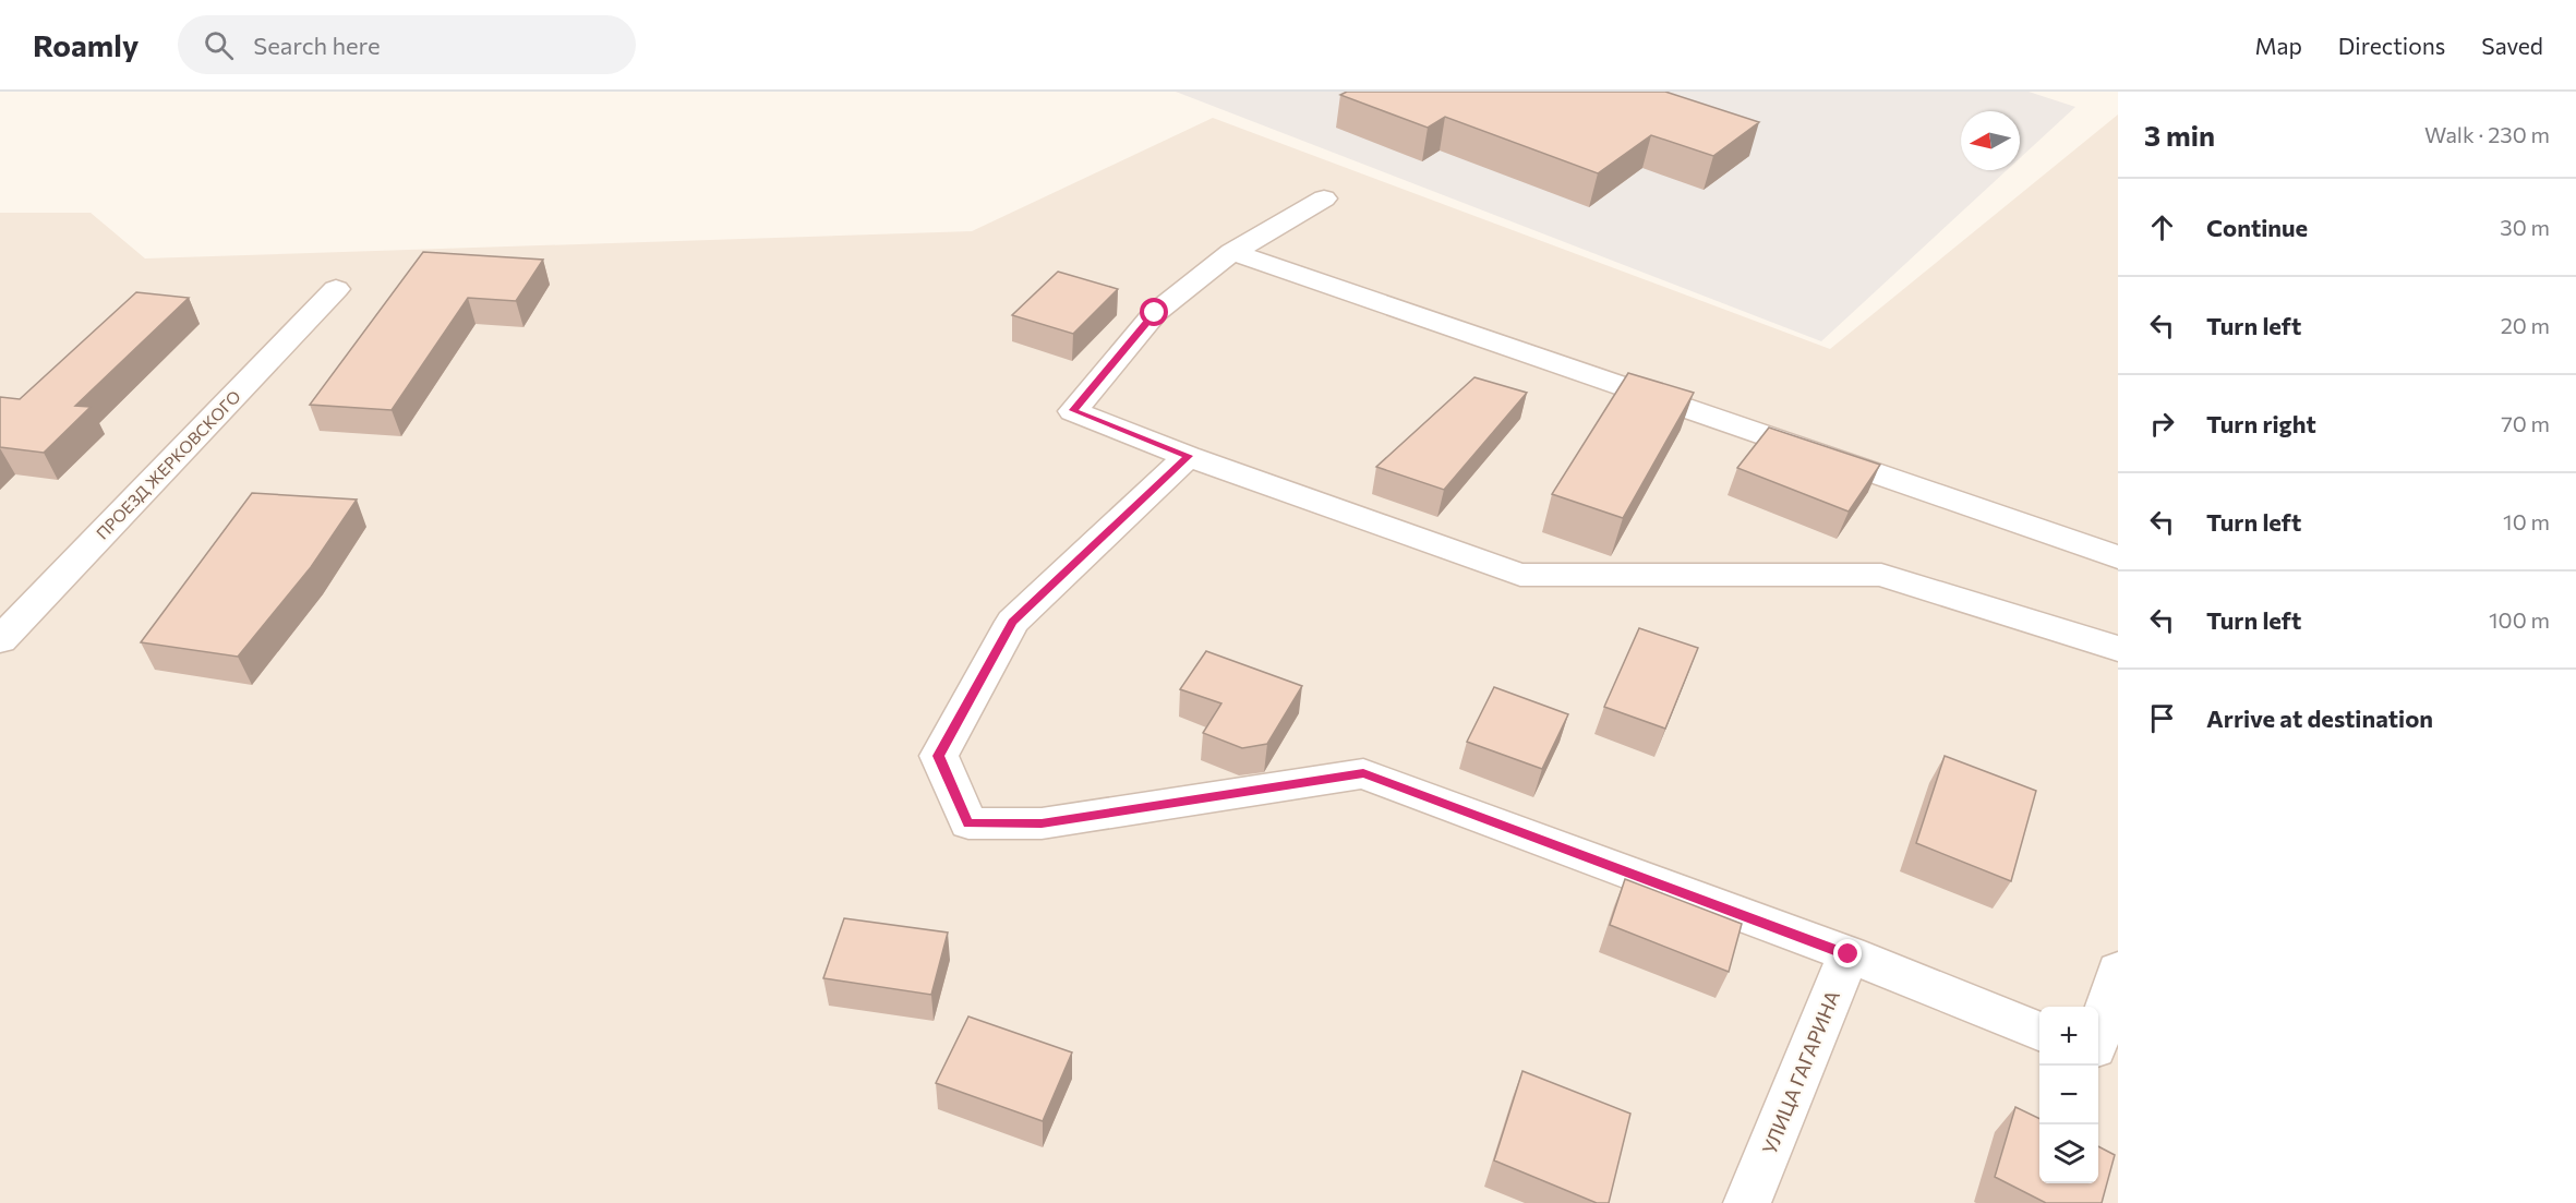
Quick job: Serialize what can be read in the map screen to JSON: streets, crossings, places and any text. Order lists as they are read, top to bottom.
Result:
{
  "streets": {
    "street": ["ПРОЕЗД ЖЕРКОВСКОГО", "УЛИЦА ГАГАРИНА"]
  },
  "north": "left",
  "page": {
    "header": "Roamly",
    "search": "Search here",
    "nav": ["Map", "Directions", "Saved"],
    "heading": ["3 min", "Walk · 230 m"],
    "list": [
      ["Continue", "30 m"],
      ["Turn left", "20 m"],
      ["Turn right", "70 m"],
      ["Turn left", "10 m"],
      ["Turn left", "100 m"],
      "Arrive at destination"
    ],
    "map_buttons": ["+", "−"]
  }
}
